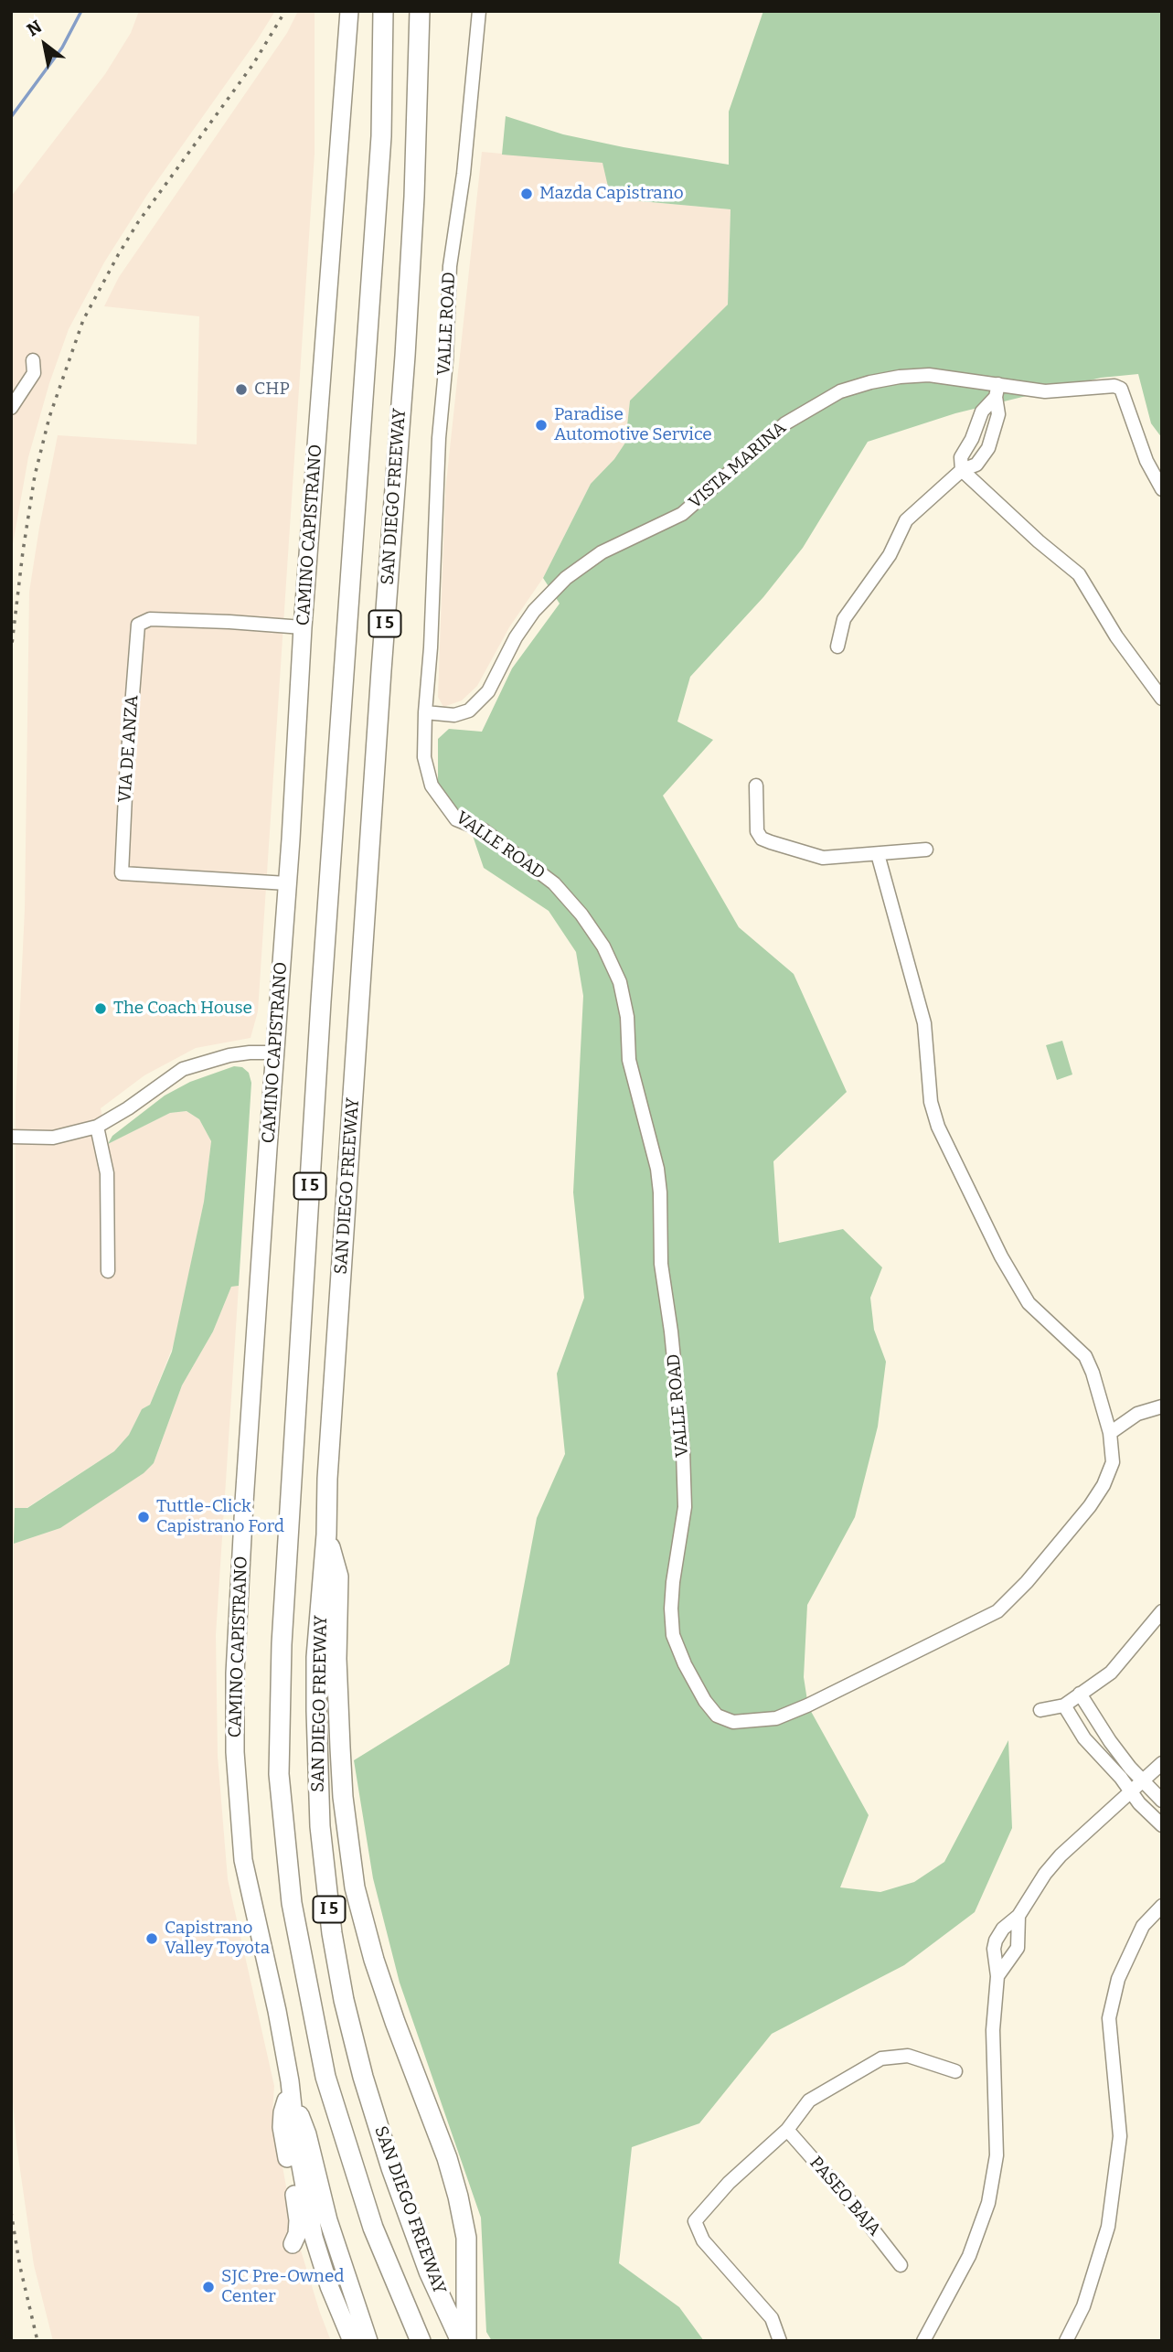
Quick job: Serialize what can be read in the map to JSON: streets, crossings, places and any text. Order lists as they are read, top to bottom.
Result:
{
  "streets": {
    "highway": ["SAN DIEGO FREEWAY", "I 5"],
    "main road": ["CAMINO CAPISTRANO"],
    "street": [
      "VALLE ROAD",
      "VISTA MARINA",
      "VIA DE ANZA",
      "PASEO BAJA"
    ]
  },
  "crossings": [
    ["VALLE ROAD", "VISTA MARINA"],
    ["CAMINO CAPISTRANO", "VIA DE ANZA"]
  ],
  "places": [
    "Mazda Capistrano",
    "CHP",
    "Paradise Automotive Service",
    "The Coach House",
    "Tuttle-Click Capistrano Ford",
    "Capistrano Valley Toyota",
    "SJC Pre-Owned Center"
  ],
  "north": "top left"
}
